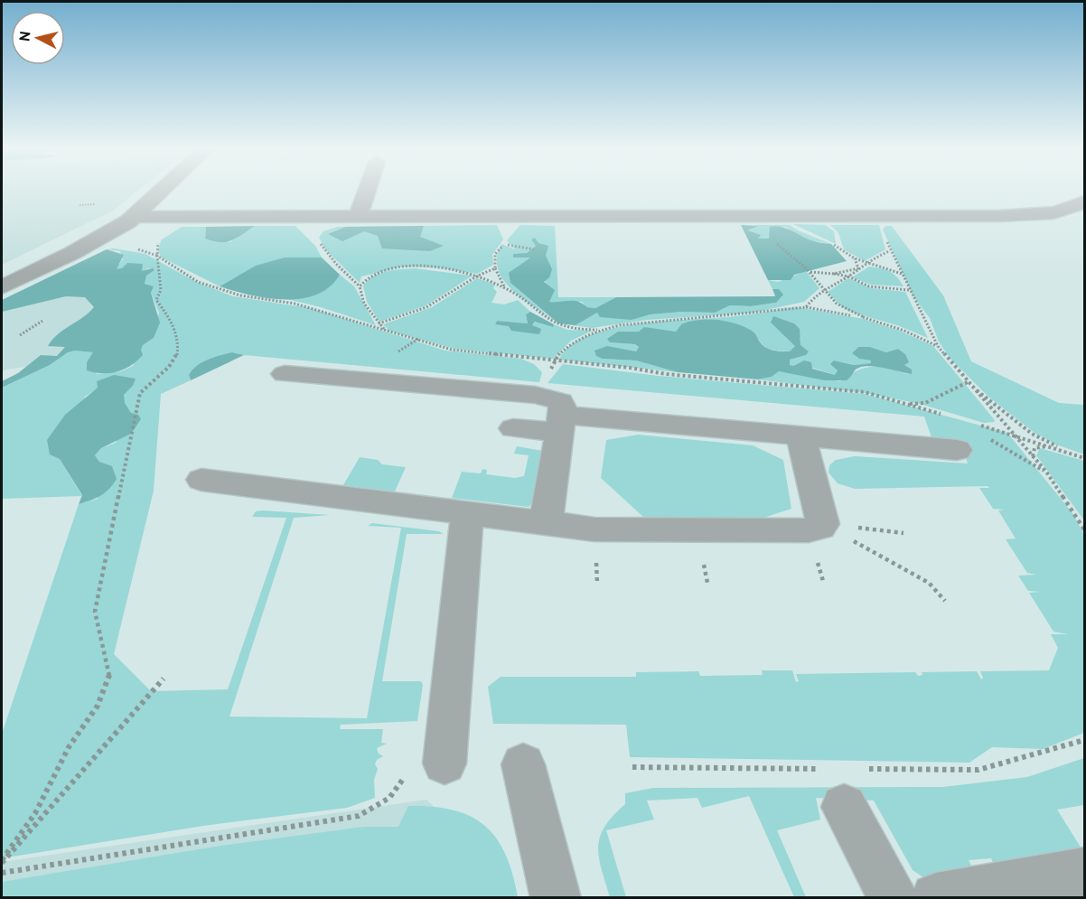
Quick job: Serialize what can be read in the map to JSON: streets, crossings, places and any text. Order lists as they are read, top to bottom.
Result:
{
  "north": "left"
}
